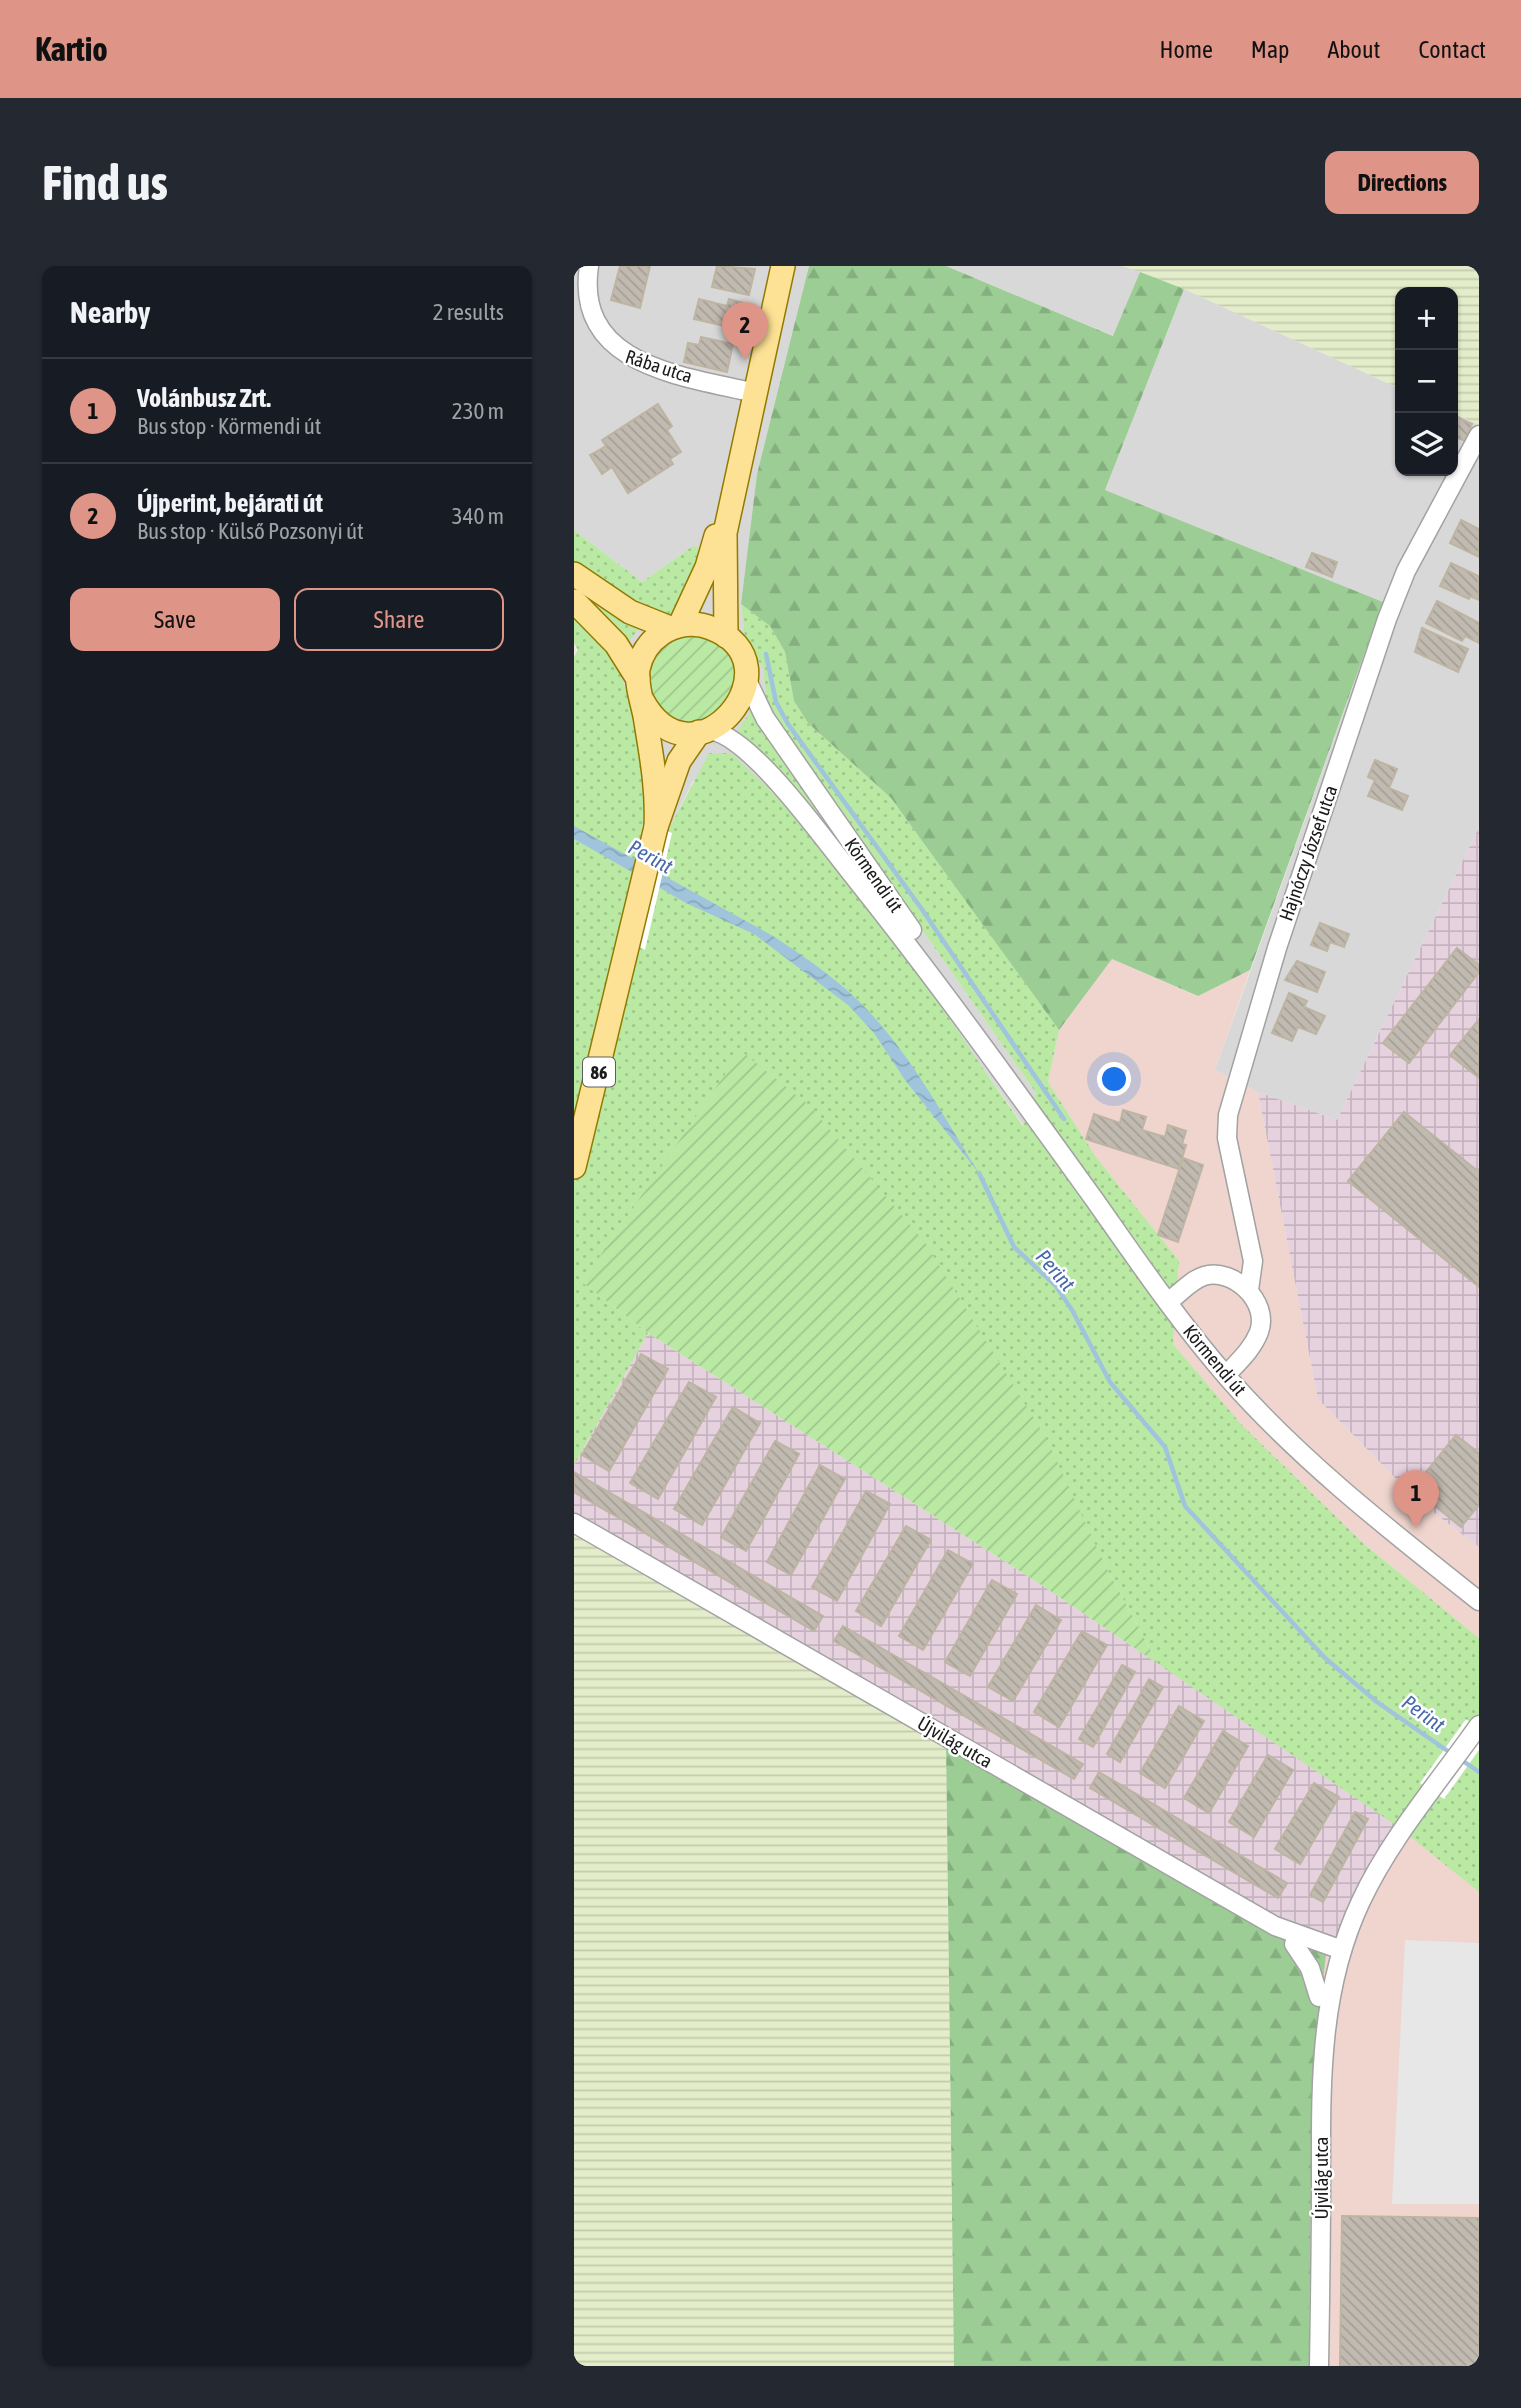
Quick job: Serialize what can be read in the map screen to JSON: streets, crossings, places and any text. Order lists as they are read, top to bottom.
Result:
{
  "streets": {
    "main road": ["86"],
    "street": [
      "Rába utca",
      "Hajnóczy József utca",
      "Körmendi út",
      "Újvilág utca"
    ]
  },
  "crossings": [
    ["Körmendi út", "86"]
  ],
  "water": ["Perint"],
  "page": {
    "header": "Kartio",
    "nav": [
      "Home",
      "Map",
      "About",
      "Contact"
    ],
    "buttons": [
      "Directions",
      ["Save", "Share"]
    ],
    "title": "Find us",
    "heading": ["Nearby", "2 results"],
    "map_buttons": ["+", "−"],
    "pins": ["2", "1"],
    "list": [
      {
        "mark": "1",
        "name": "Volánbusz Zrt.",
        "note": "Bus stop · Körmendi út",
        "value": "230 m"
      },
      {
        "mark": "2",
        "name": "Újperint, bejárati út",
        "note": "Bus stop · Külső Pozsonyi út",
        "value": "340 m"
      }
    ]
  }
}
